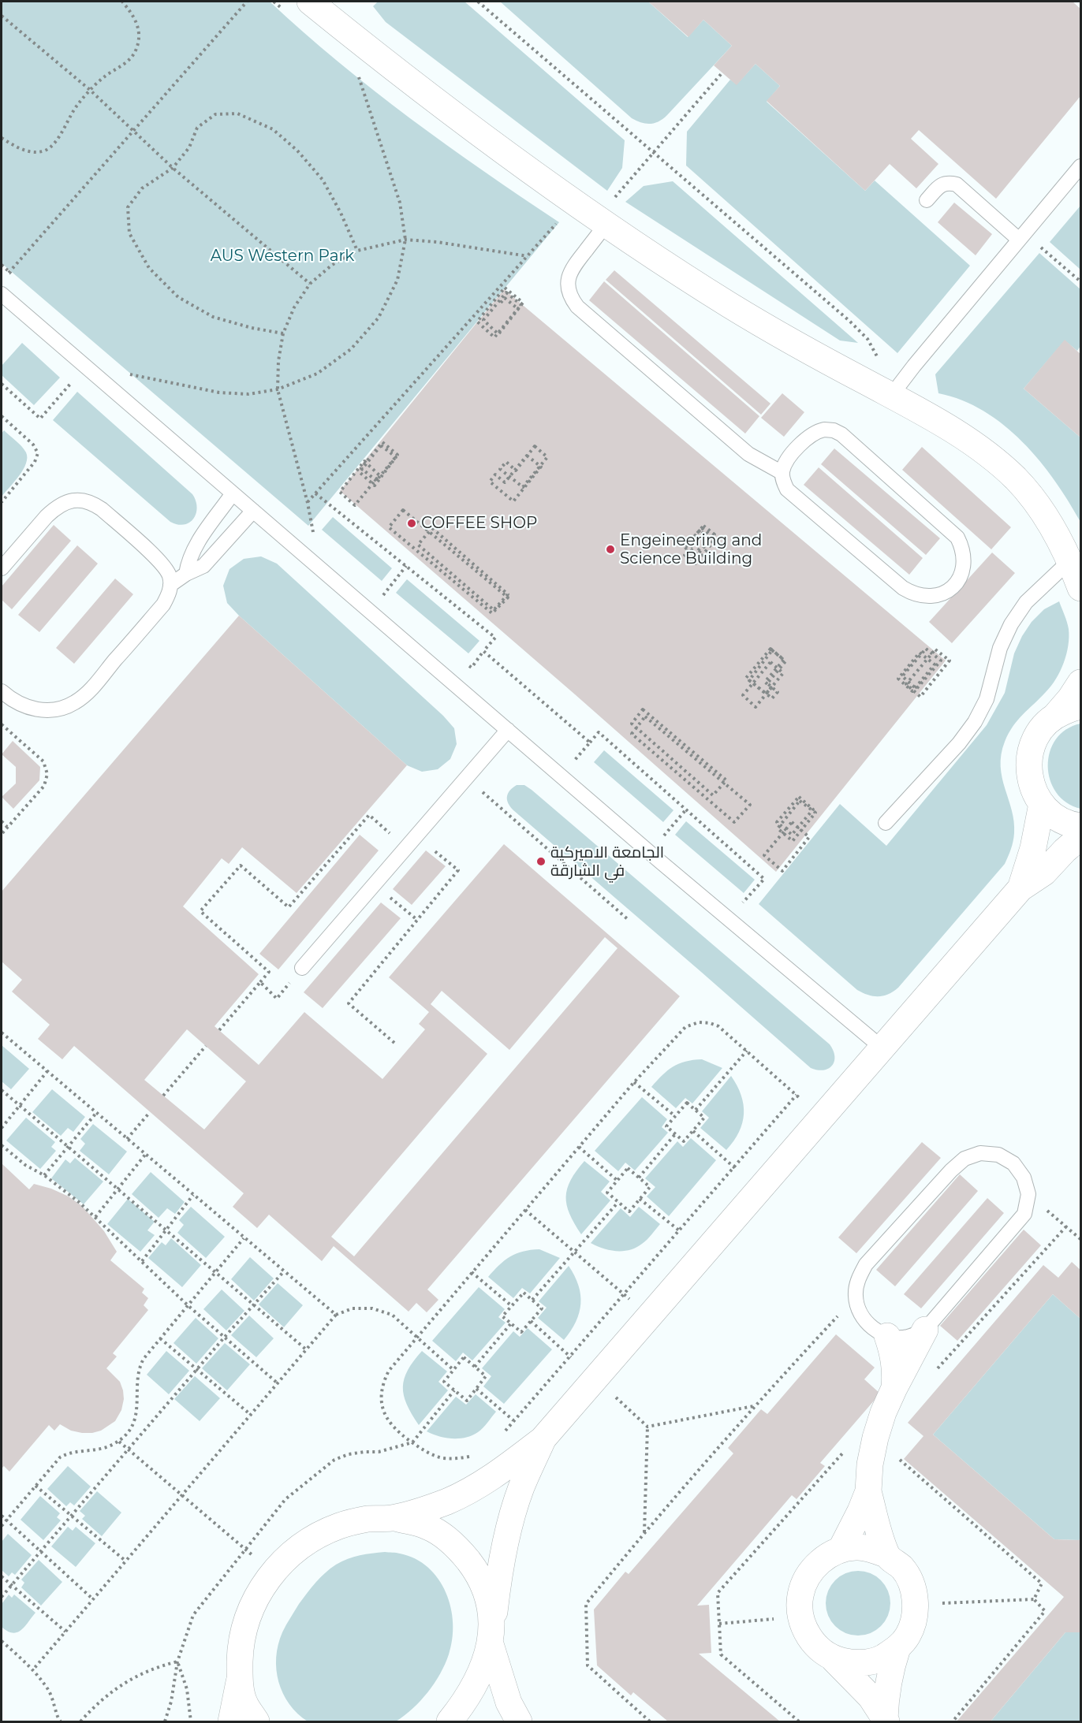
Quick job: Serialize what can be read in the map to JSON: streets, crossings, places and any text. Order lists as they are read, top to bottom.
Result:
{
  "parks": ["AUS Western Park"],
  "places": ["COFFEE SHOP", "Engeineering and Science Building", "الجامعة الاميركية في الشارقة"]
}
